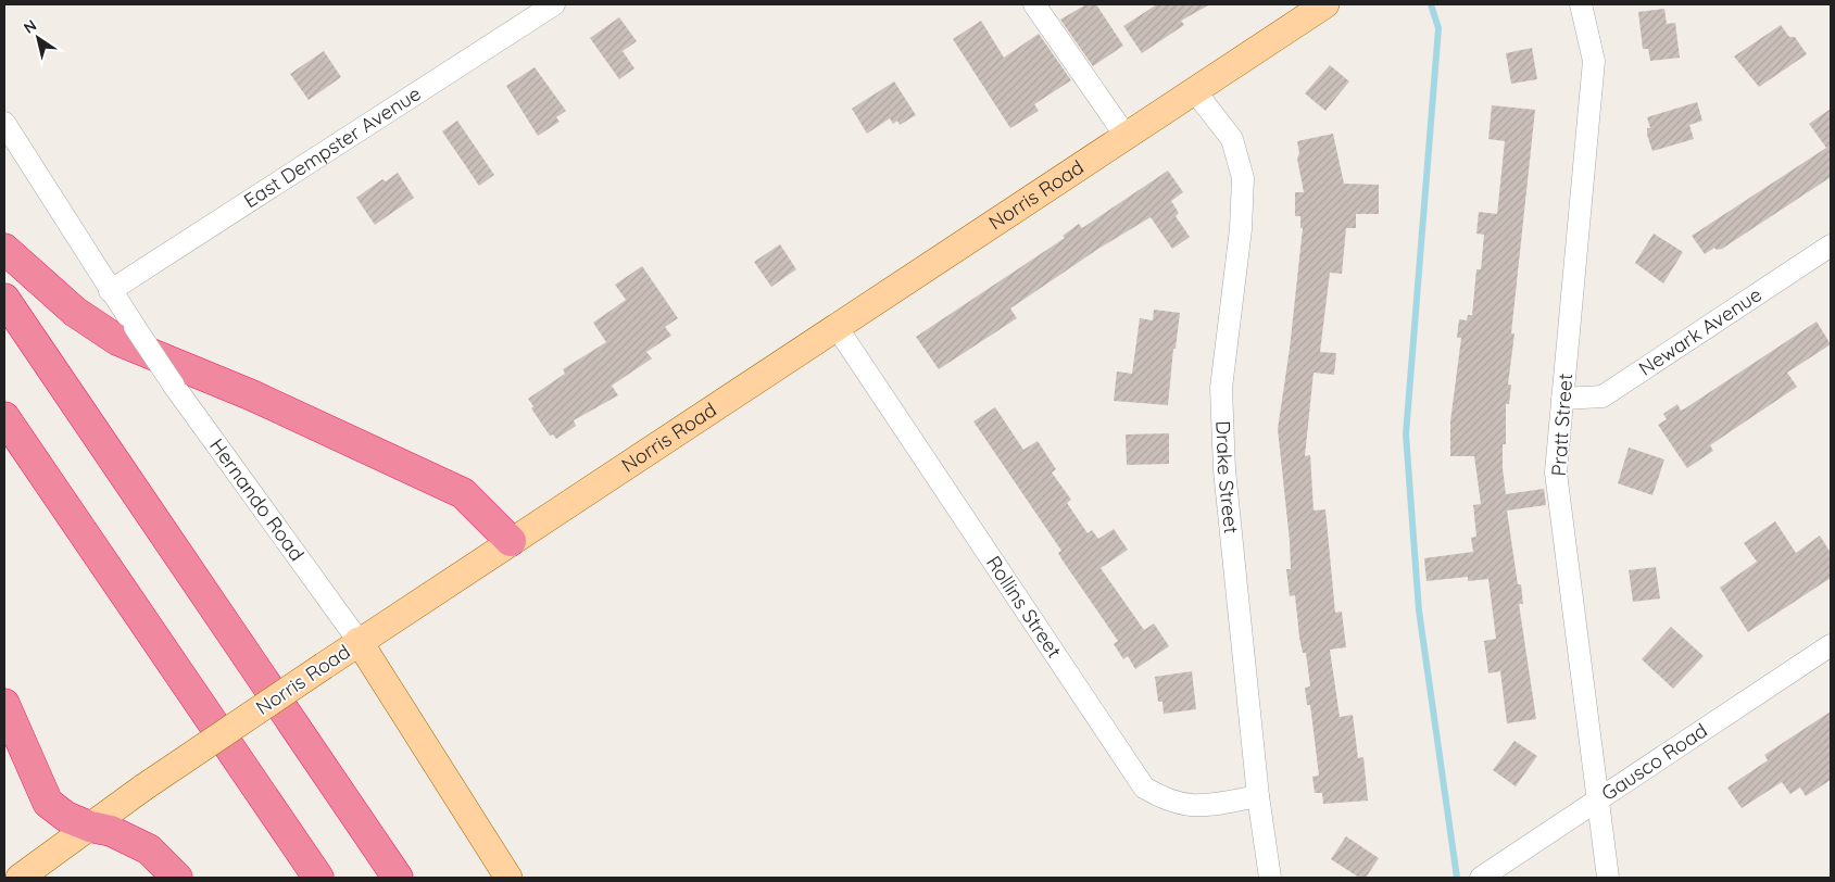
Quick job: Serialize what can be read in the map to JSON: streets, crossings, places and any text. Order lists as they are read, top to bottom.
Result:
{
  "streets": {
    "main road": ["Norris Road", "Hernando Road"],
    "street": [
      "East Dempster Avenue",
      "Newark Avenue",
      "Pratt Street",
      "Drake Street",
      "Rollins Street",
      "Gausco Road"
    ]
  },
  "crossings": [
    ["East Dempster Avenue", "Hernando Road"],
    ["Norris Road", "Drake Street"],
    ["Norris Road", "Hernando Road"],
    ["Norris Road", "Rollins Street"],
    ["Newark Avenue", "Pratt Street"],
    ["Pratt Street", "Gausco Road"],
    ["Drake Street", "Rollins Street"]
  ],
  "north": "top left"
}
